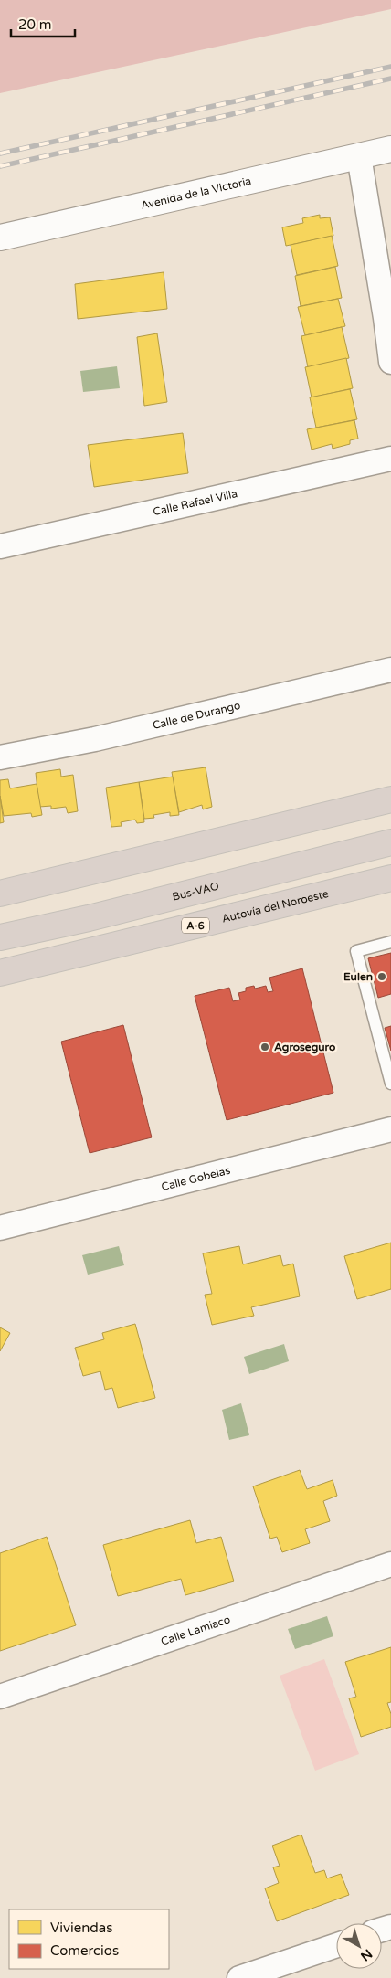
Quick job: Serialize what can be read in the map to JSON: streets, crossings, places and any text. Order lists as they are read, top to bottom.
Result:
{
  "streets": {
    "highway": ["Bus-VAO", "Autovía del Noroeste", "A-6"],
    "street": [
      "Avenida de la Victoria",
      "Calle Rafael Villa",
      "Calle de Durango",
      "Calle Gobelas",
      "Calle Lamiaco"
    ]
  },
  "places": ["Eulen", "Agroseguro"],
  "legend": ["Viviendas", "Comercios"],
  "scale_bar": "20 m",
  "north": "bottom right"
}
